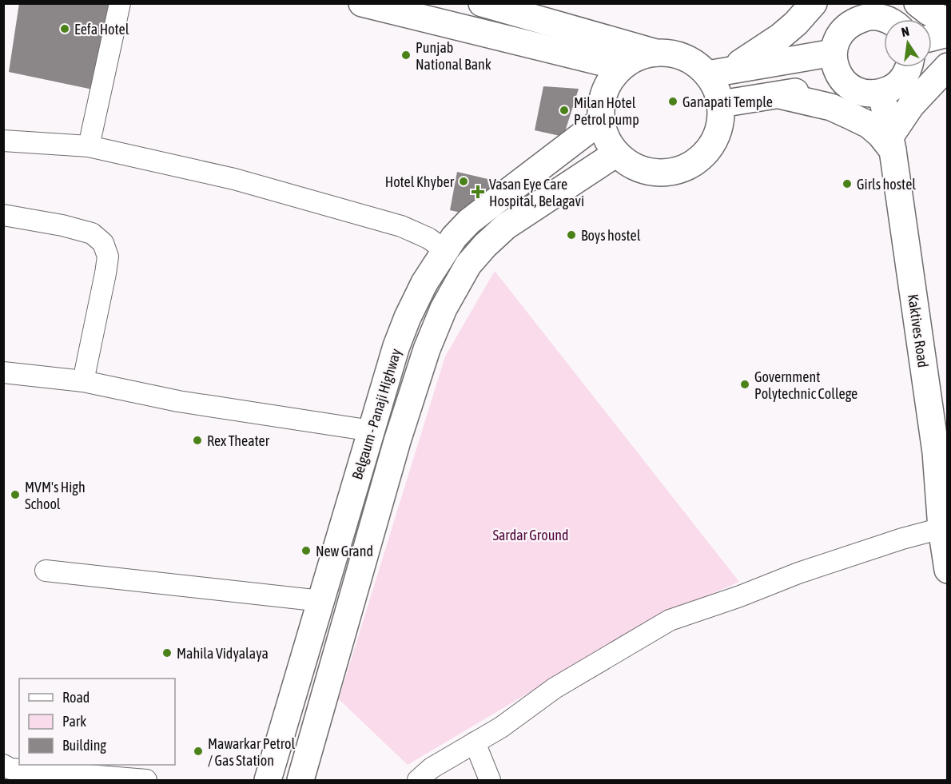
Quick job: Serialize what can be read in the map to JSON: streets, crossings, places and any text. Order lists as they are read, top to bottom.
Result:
{
  "streets": {
    "main road": ["Kaktives Road", "Belgaum - Panaji Highway"]
  },
  "parks": ["Sardar Ground"],
  "places": {
    "other": [
      "Eefa Hotel",
      "Punjab National Bank",
      "Ganapati Temple",
      "Milan Hotel Petrol pump",
      "Hotel Khyber",
      "Girls hostel",
      "Boys hostel",
      "Government Polytechnic College",
      "Rex Theater",
      "MVM's High School",
      "New Grand",
      "Mahila Vidyalaya",
      "Mawarkar Petrol / Gas Station"
    ],
    "health": ["Vasan Eye Care Hospital, Belagavi"]
  },
  "legend": ["Road", "Park", "Building"],
  "north": "top"
}
